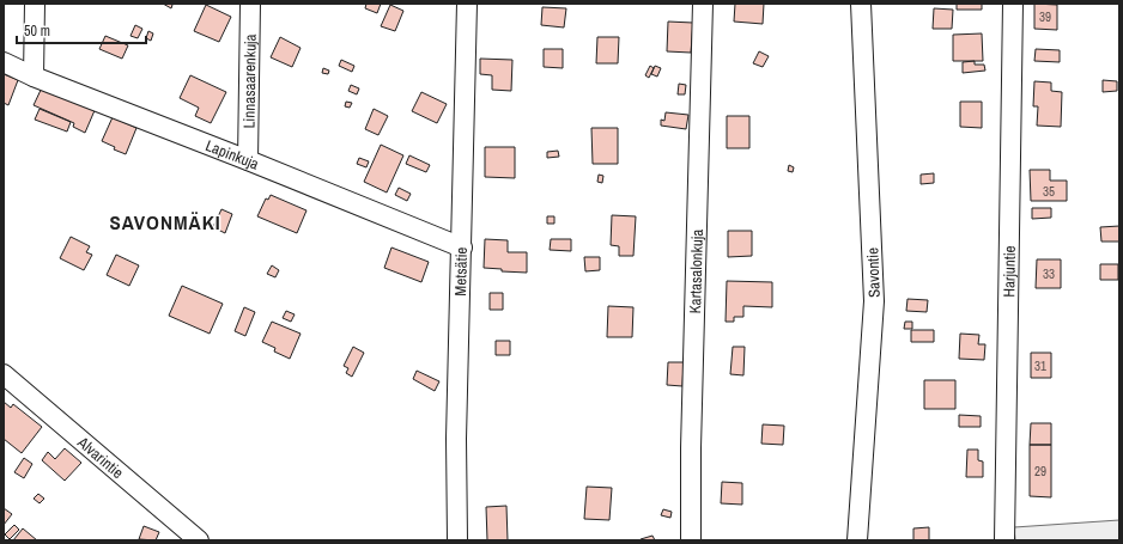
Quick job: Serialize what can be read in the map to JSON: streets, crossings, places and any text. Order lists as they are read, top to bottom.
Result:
{
  "streets": {
    "street": [
      "Linnasaarenkuja",
      "Lapinkuja",
      "Kartasalonkuja",
      "Harjuntie",
      "Metsätie",
      "Savontie",
      "Alvarintie"
    ]
  },
  "crossings": [
    ["Linnasaarenkuja", "Lapinkuja"],
    ["Lapinkuja", "Metsätie"]
  ],
  "districts": ["SAVONMÄKI"],
  "house_numbers": [
    "39",
    "35",
    "33",
    "31",
    "29"
  ],
  "scale_bar": "50 m"
}
